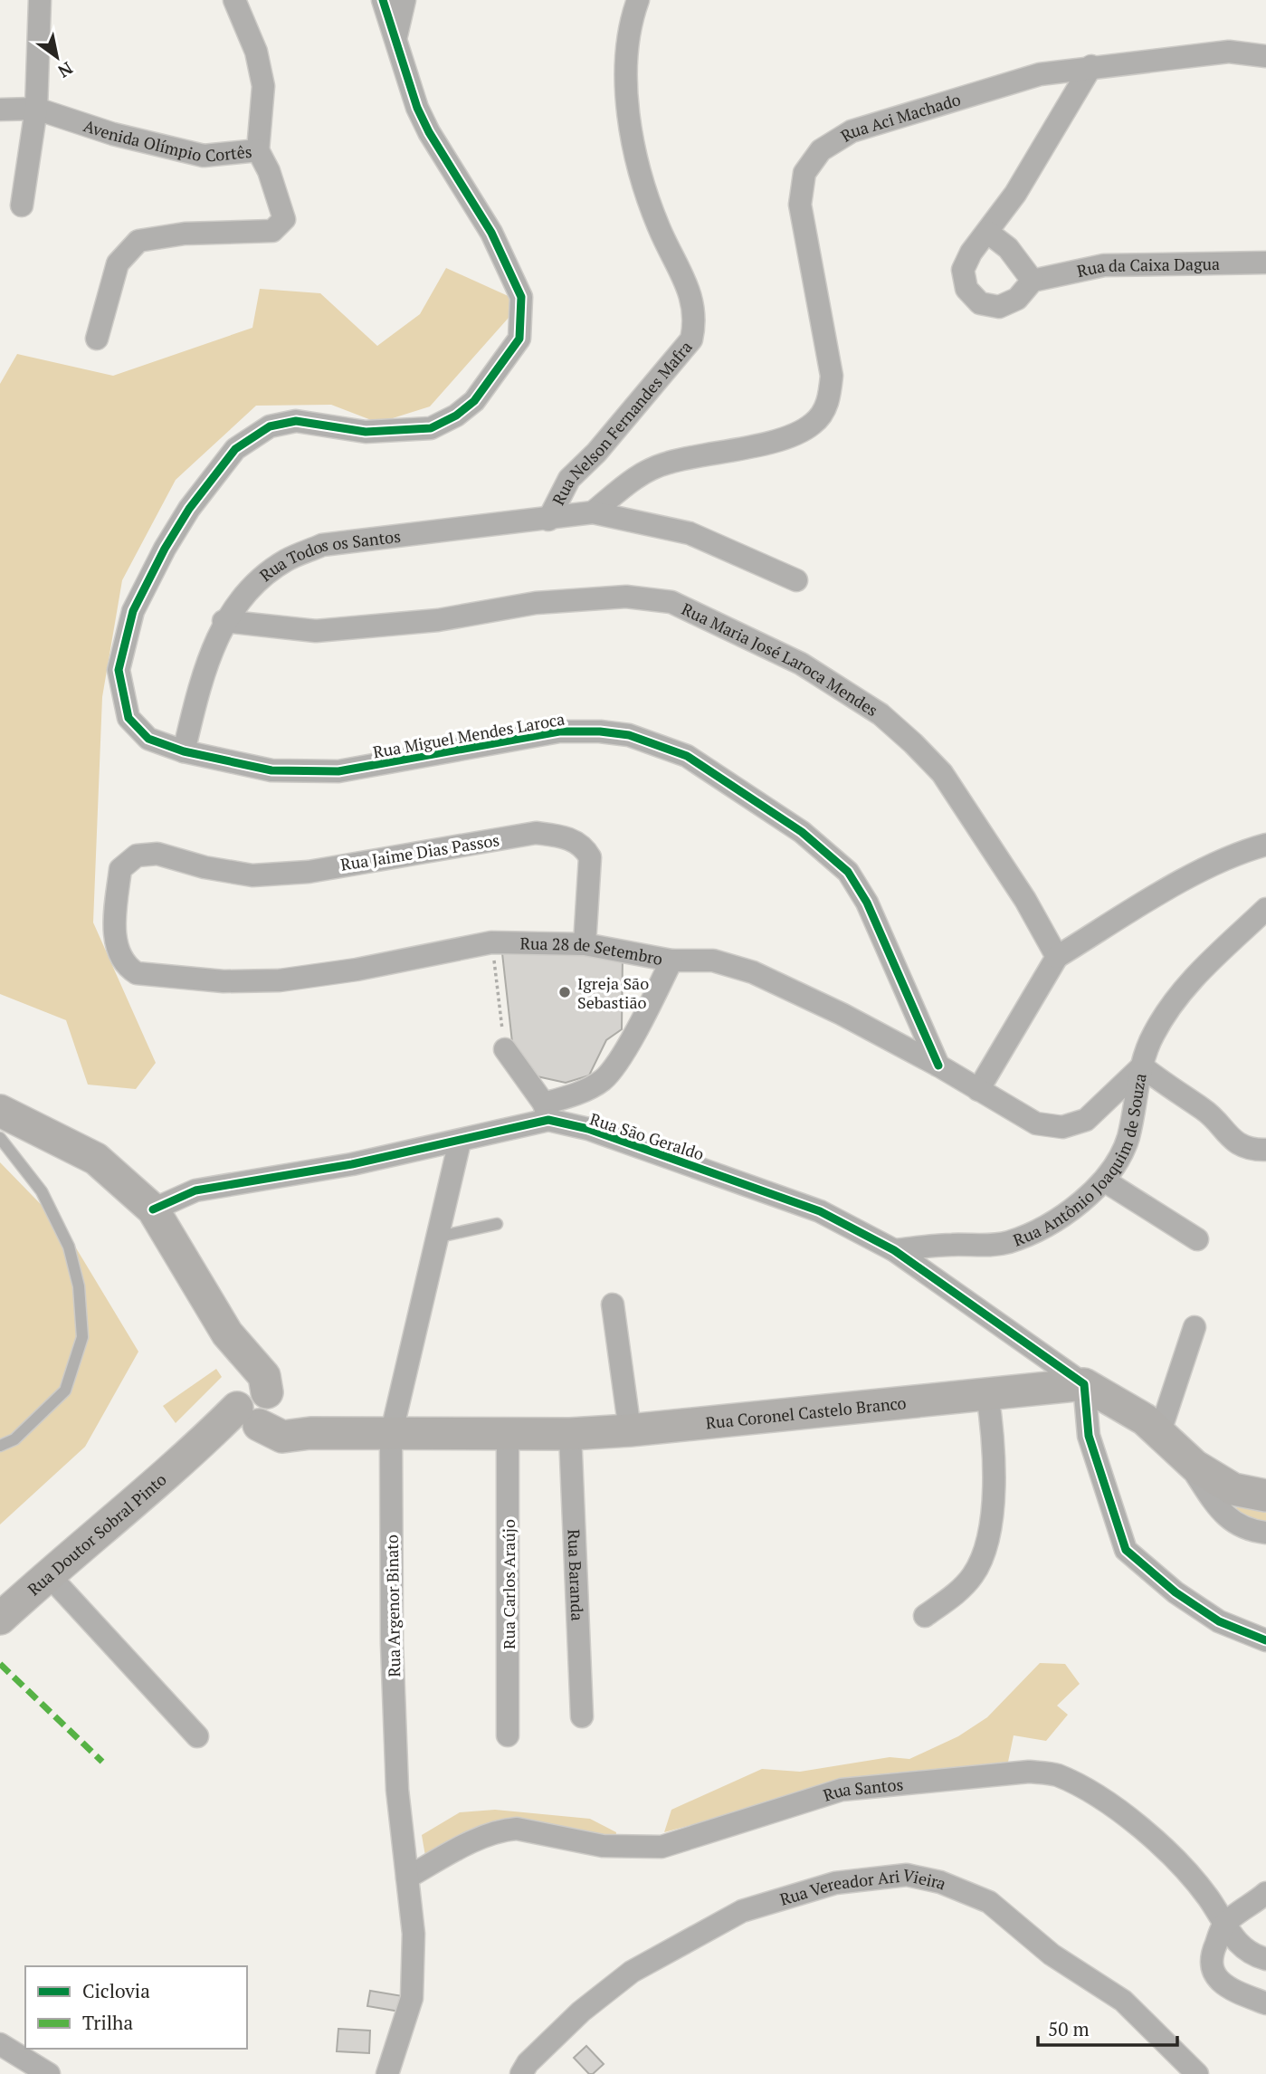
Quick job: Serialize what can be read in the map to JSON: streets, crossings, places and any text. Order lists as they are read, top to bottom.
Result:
{
  "streets": {
    "main road": ["Rua Coronel Castelo Branco", "Rua Doutor Sobral Pinto"],
    "street": [
      "Rua Aci Machado",
      "Avenida Olímpio Cortês",
      "Rua da Caixa Dagua",
      "Rua Nelson Fernandes Mafra",
      "Rua Todos os Santos",
      "Rua Maria José Laroca Mendes",
      "Rua Miguel Mendes Laroca",
      "Rua Jaime Dias Passos",
      "Rua 28 de Setembro",
      "Rua São Geraldo",
      "Rua Antônio Joaquim de Souza",
      "Rua Baranda",
      "Rua Carlos Araújo",
      "Rua Argenor Binato",
      "Rua Santos",
      "Rua Vereador Ari Vieira"
    ]
  },
  "crossings": [
    ["Rua Aci Machado", "Rua Todos os Santos"],
    ["Rua Nelson Fernandes Mafra", "Rua Todos os Santos"],
    ["Rua Todos os Santos", "Rua Maria José Laroca Mendes"],
    ["Rua Todos os Santos", "Rua Miguel Mendes Laroca"],
    ["Rua Miguel Mendes Laroca", "Rua 28 de Setembro"],
    ["Rua Jaime Dias Passos", "Rua 28 de Setembro"],
    ["Rua 28 de Setembro", "Rua Antônio Joaquim de Souza"],
    ["Rua São Geraldo", "Rua Antônio Joaquim de Souza"],
    ["Rua São Geraldo", "Rua Coronel Castelo Branco"],
    ["Rua São Geraldo", "Rua Argenor Binato"],
    ["Rua Coronel Castelo Branco", "Rua Doutor Sobral Pinto"],
    ["Rua Coronel Castelo Branco", "Rua Baranda"],
    ["Rua Coronel Castelo Branco", "Rua Carlos Araújo"],
    ["Rua Coronel Castelo Branco", "Rua Argenor Binato"],
    ["Rua Argenor Binato", "Rua Santos"]
  ],
  "places": ["Igreja São Sebastião"],
  "legend": ["Ciclovia", "Trilha"],
  "scale_bar": "50 m",
  "north": "bottom right"
}
